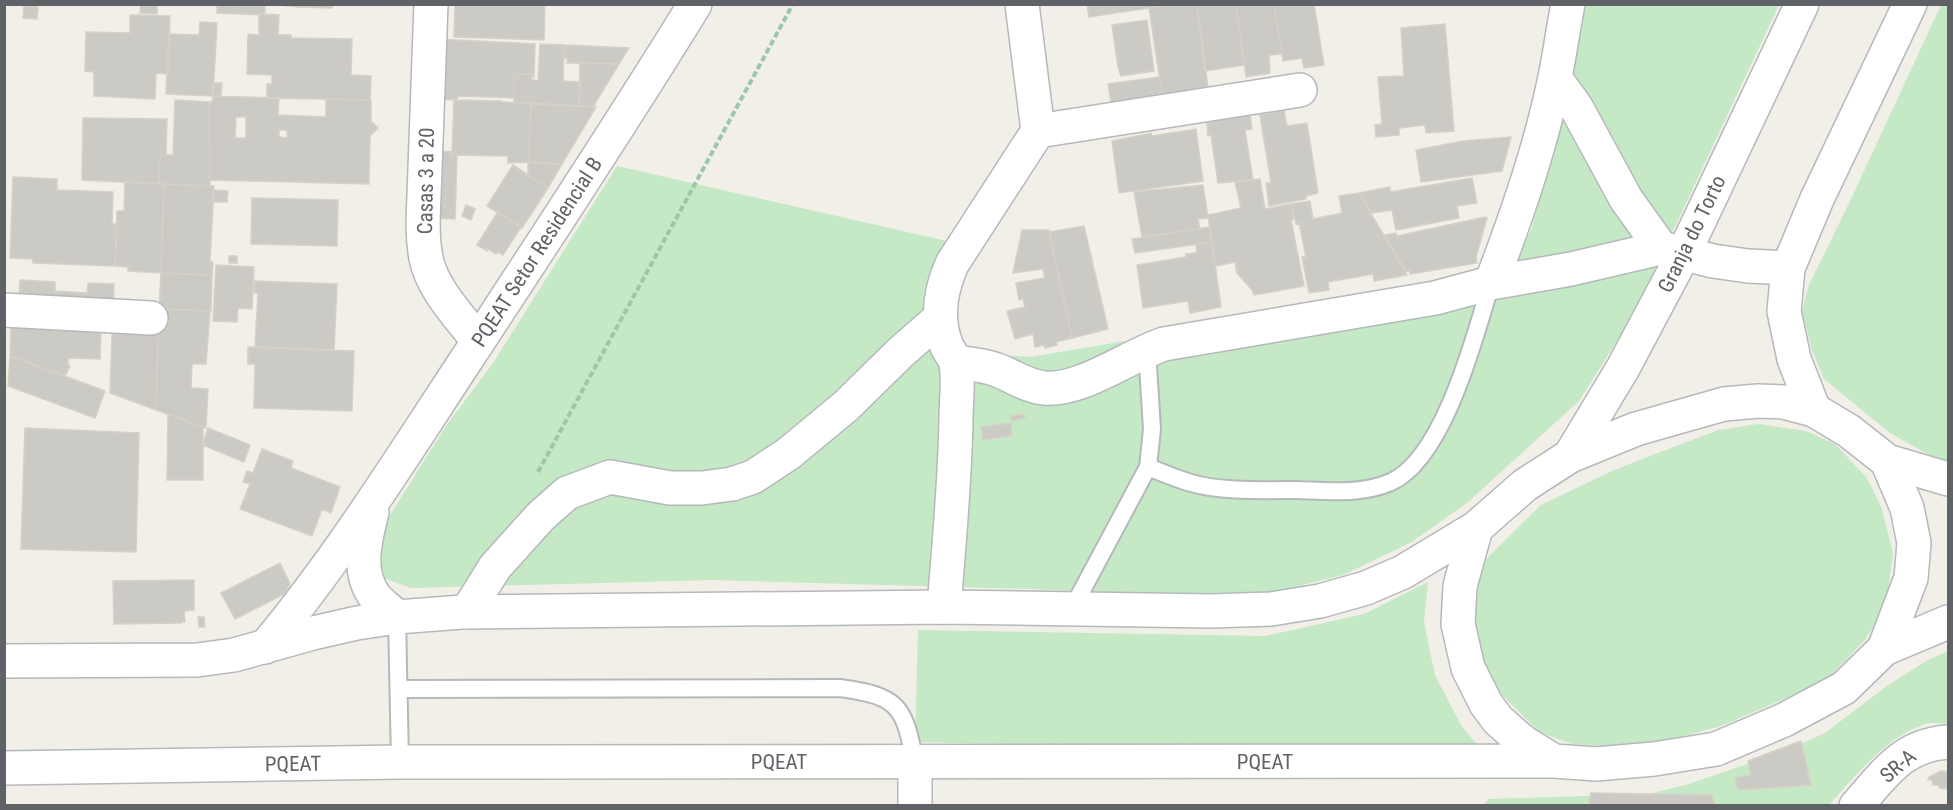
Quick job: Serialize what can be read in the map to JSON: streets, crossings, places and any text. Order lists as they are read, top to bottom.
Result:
{
  "streets": {
    "street": [
      "Casas 3 a 20",
      "Granja do Torto",
      "PQEAT Setor Residencial B",
      "PQEAT",
      "SR-A"
    ]
  },
  "crossings": [
    ["Casas 3 a 20", "PQEAT Setor Residencial B"]
  ]
}
